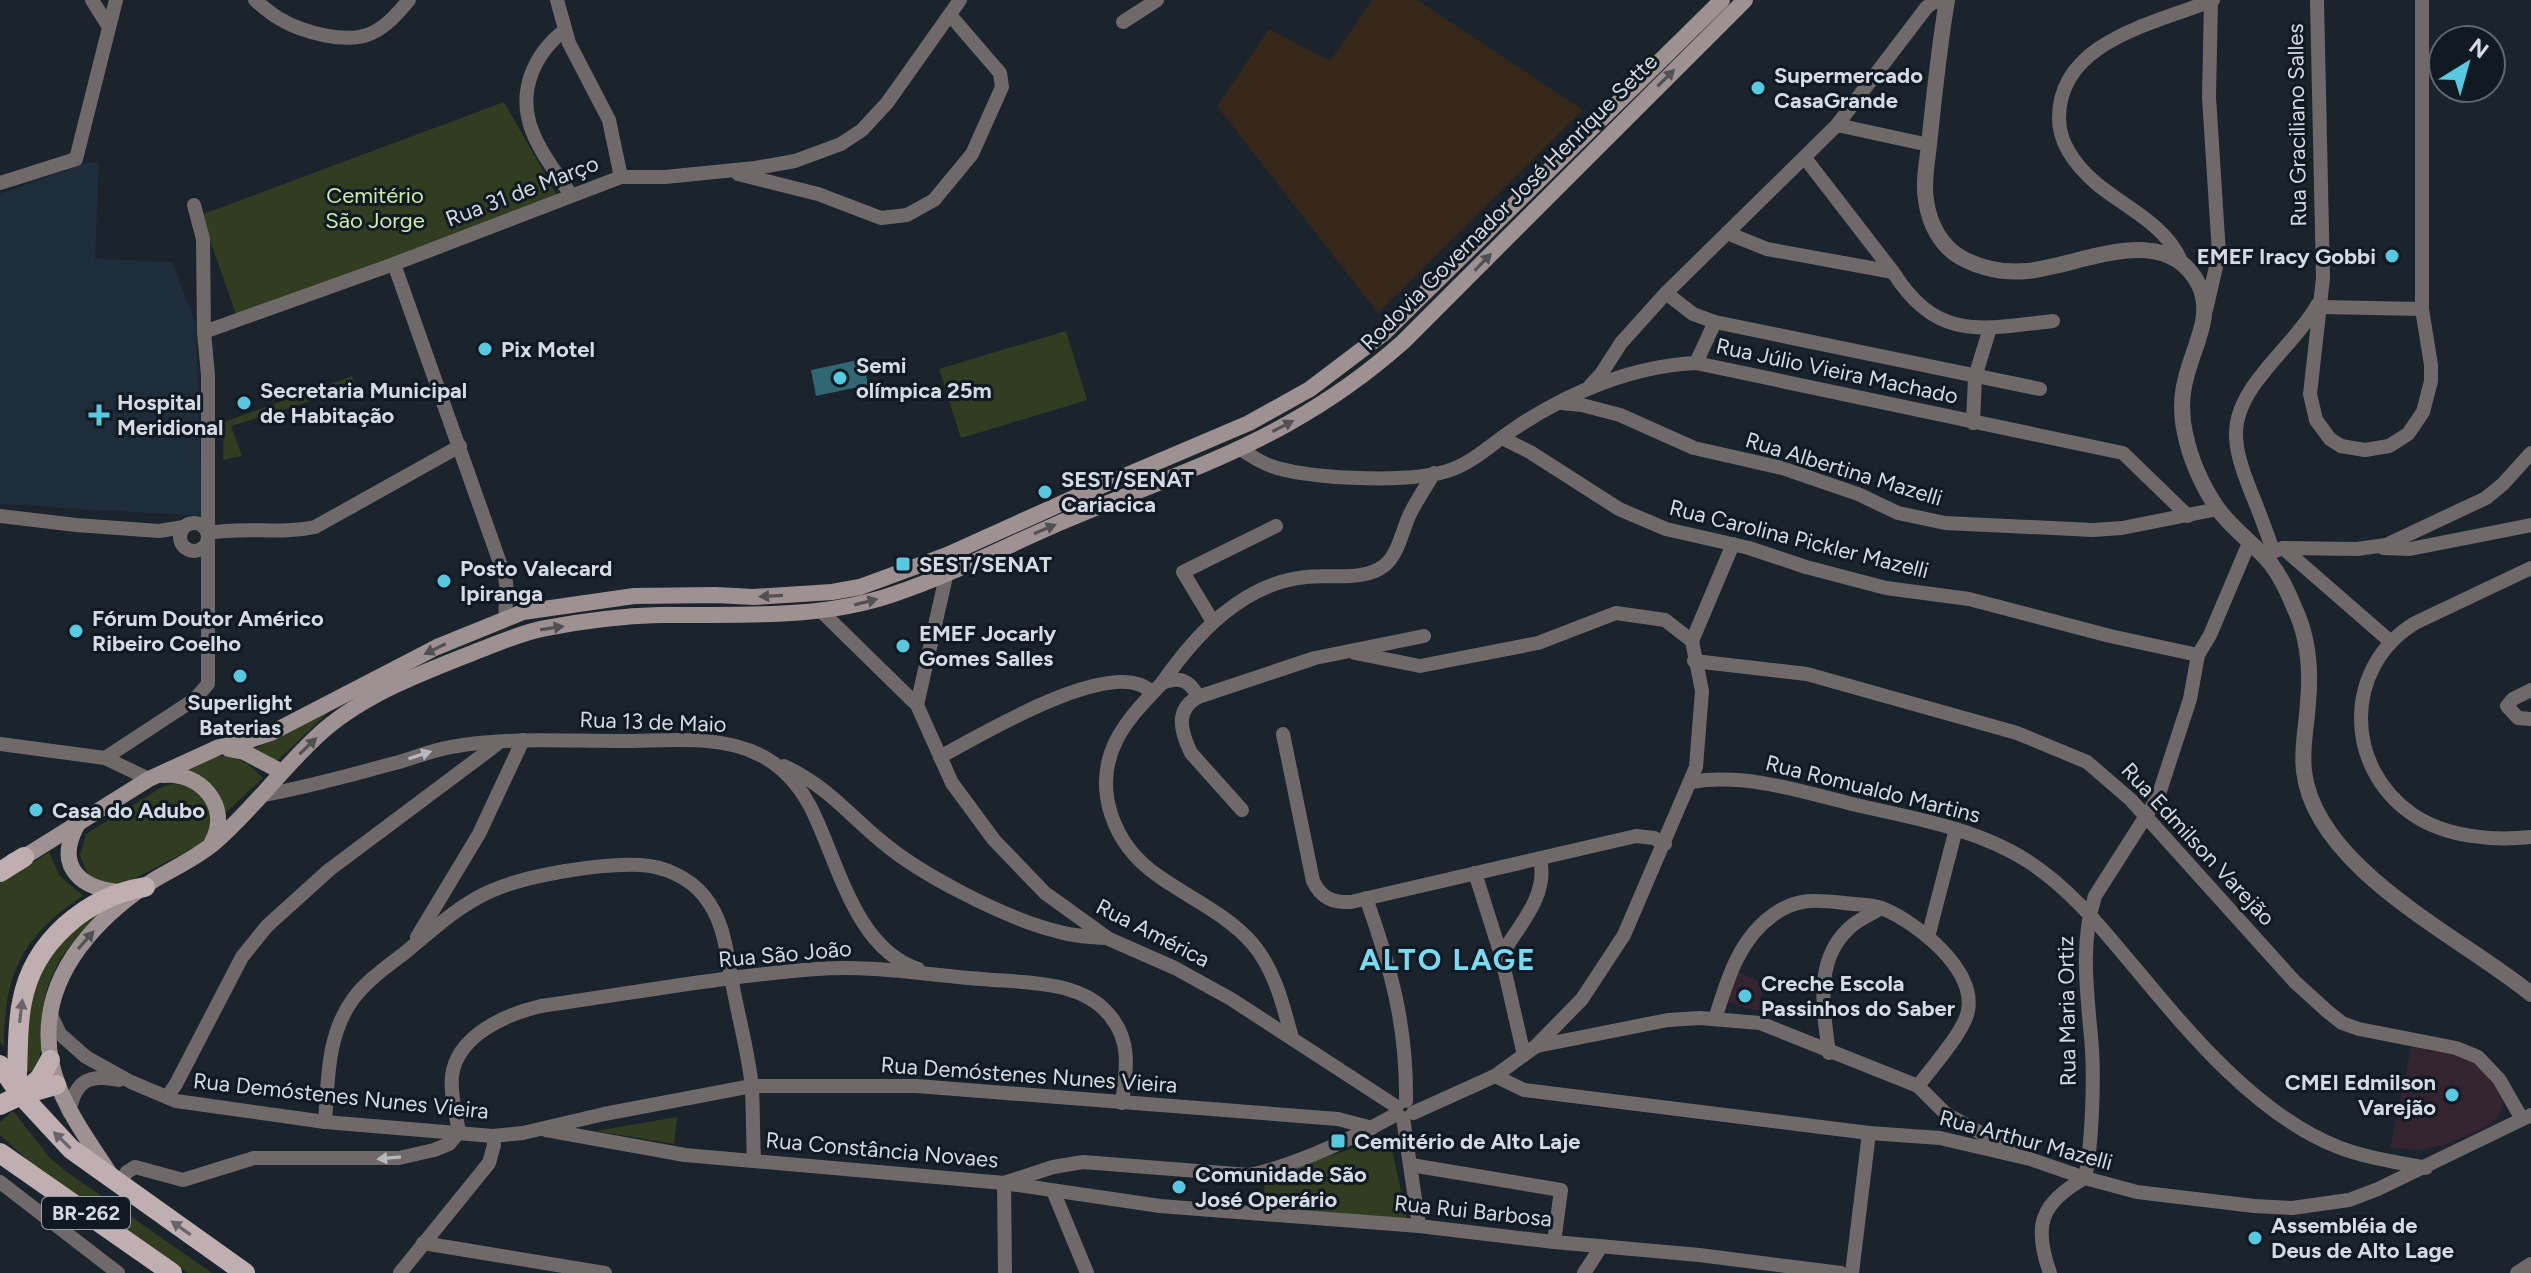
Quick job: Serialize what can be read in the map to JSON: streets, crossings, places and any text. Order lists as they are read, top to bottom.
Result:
{
  "streets": {
    "main road": ["Rodovia Governador José Henrique Sette", "BR-262"],
    "street": [
      "Rua Graciliano Salles",
      "Rua 31 de Março",
      "Rua Júlio Vieira Machado",
      "Rua Albertina Mazelli",
      "Rua Carolina Pickler Mazelli",
      "Rua 13 de Maio",
      "Rua Romualdo Martins",
      "Rua Edmilson Varejão",
      "Rua América",
      "Rua São João",
      "Rua Maria Ortiz",
      "Rua Demóstenes Nunes Vieira",
      "Rua Arthur Mazelli",
      "Rua Constância Novaes",
      "Rua Rui Barbosa"
    ]
  },
  "crossings": [
    ["Rodovia Governador José Henrique Sette", "Rua Júlio Vieira Machado"],
    ["Rodovia Governador José Henrique Sette", "Rua América"],
    ["Rua Júlio Vieira Machado", "Rua Albertina Mazelli"],
    ["Rua Júlio Vieira Machado", "Rua Carolina Pickler Mazelli"],
    ["Rua Carolina Pickler Mazelli", "Rua Maria Ortiz"],
    ["Rua 13 de Maio", "Rua São João"],
    ["Rua Romualdo Martins", "Rua Maria Ortiz"],
    ["Rua Romualdo Martins", "Rua Arthur Mazelli"],
    ["Rua Edmilson Varejão", "Rua Maria Ortiz"],
    ["Rua Edmilson Varejão", "Rua Arthur Mazelli"],
    ["Rua América", "Rua Constância Novaes"],
    ["Rua São João", "Rua Demóstenes Nunes Vieira"],
    ["Rua Maria Ortiz", "Rua Arthur Mazelli"],
    ["Rua Demóstenes Nunes Vieira", "Rua Constância Novaes"],
    ["Rua Arthur Mazelli", "Rua Constância Novaes"],
    ["Rua Constância Novaes", "Rua Rui Barbosa"]
  ],
  "districts": ["ALTO LAGE"],
  "parks": ["Cemitério São Jorge"],
  "places": {
    "other": [
      "Supermercado CasaGrande",
      "EMEF Iracy Gobbi",
      "Pix Motel",
      "Semi olímpica 25m",
      "Secretaria Municipal de Habitação",
      "SEST/SENAT Cariacica",
      "Posto Valecard Ipiranga",
      "Fórum Doutor Américo Ribeiro Coelho",
      "EMEF Jocarly Gomes Salles",
      "Superlight Baterias",
      "Casa do Adubo",
      "Creche Escola Passinhos do Saber",
      "CMEI Edmilson Varejão",
      "Comunidade São José Operário",
      "Assembléia de Deus de Alto Lage"
    ],
    "health": ["Hospital Meridional"],
    "transit": ["SEST/SENAT", "Cemitério de Alto Laje"]
  },
  "north": "top right"
}
